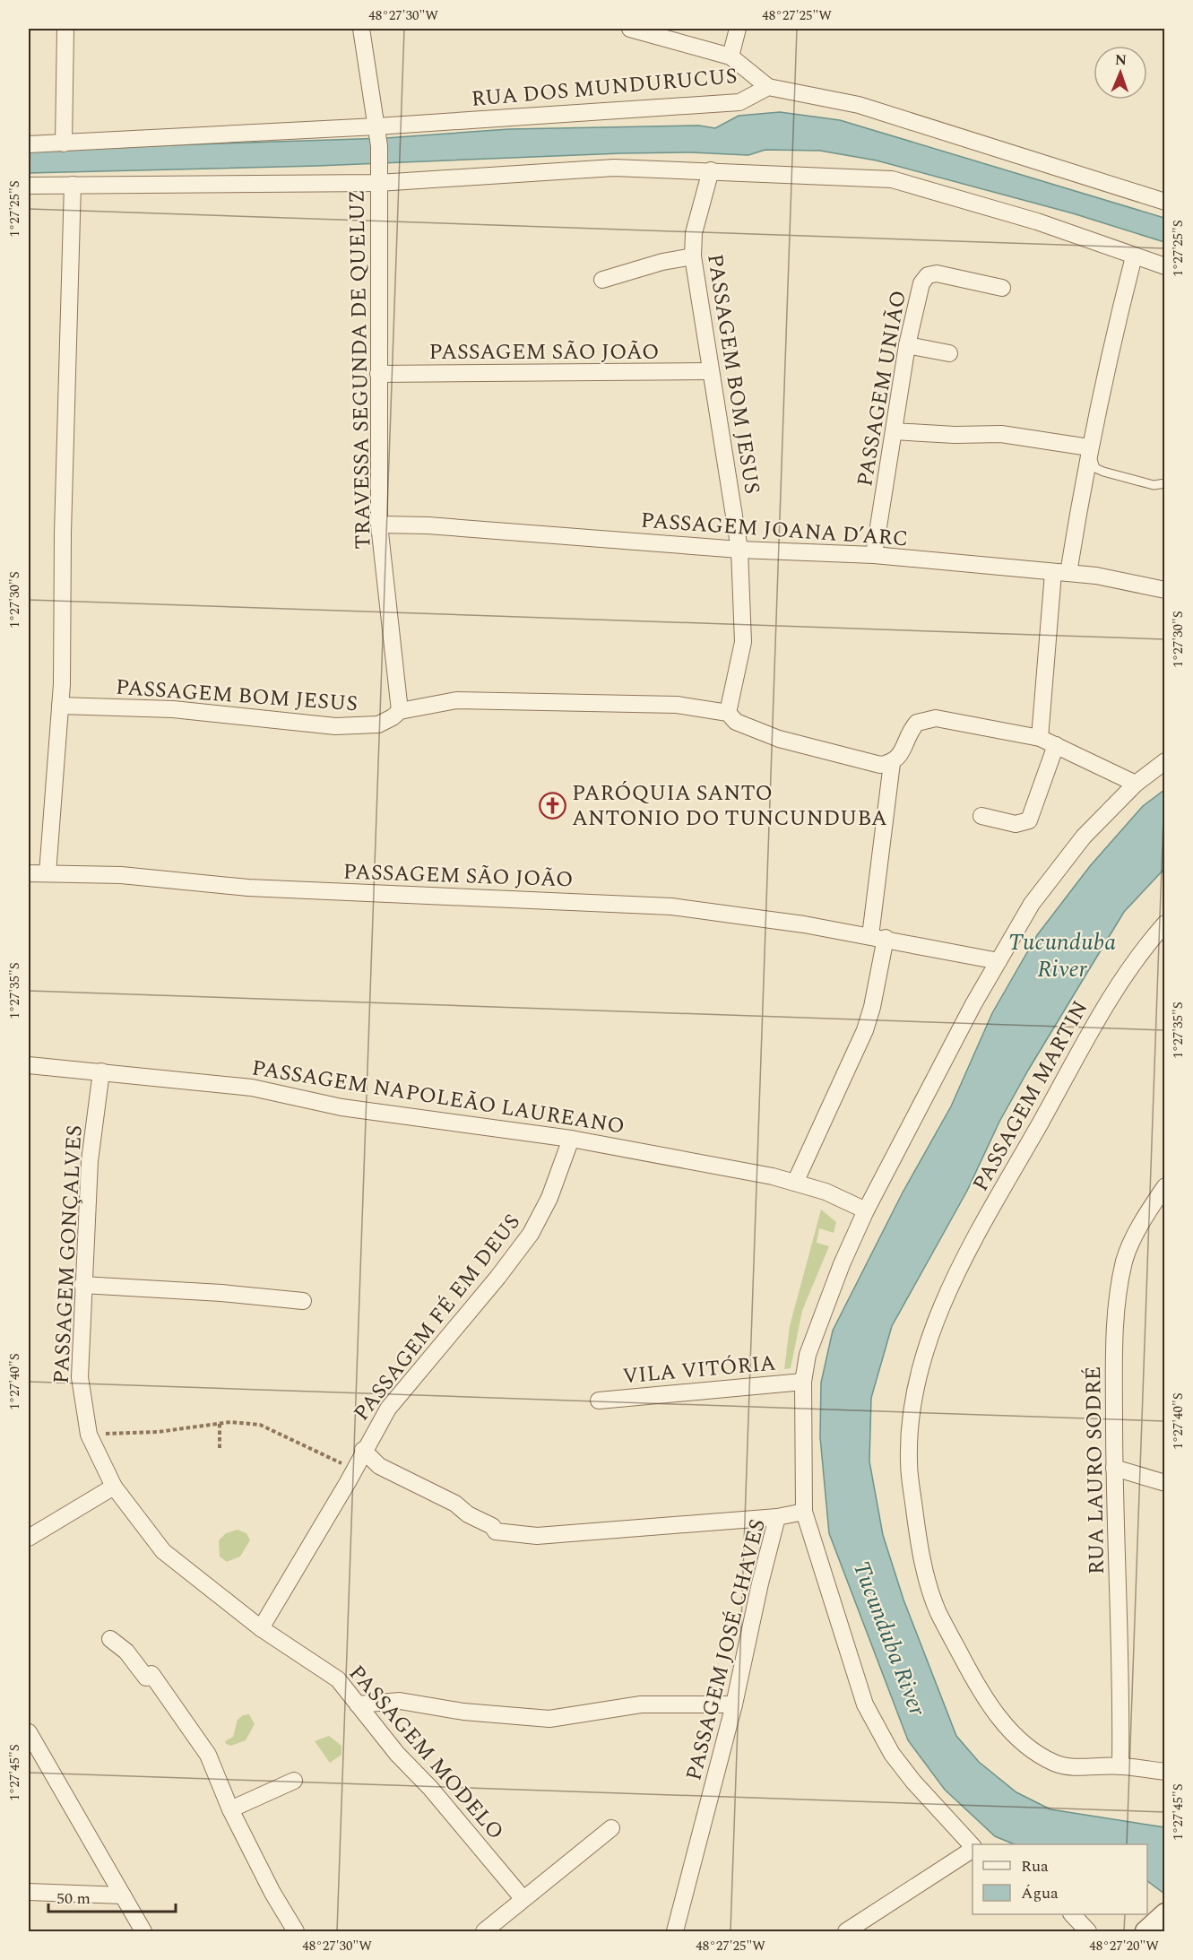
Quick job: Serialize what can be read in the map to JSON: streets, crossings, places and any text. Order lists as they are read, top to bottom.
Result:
{
  "streets": {
    "street": [
      "RUA DOS MUNDURUCUS",
      "PASSAGEM SÃO JOÃO",
      "TRAVESSA SEGUNDA DE QUELUZ",
      "PASSAGEM BOM JESUS",
      "PASSAGEM UNIÃO",
      "PASSAGEM JOANA D’ARC",
      "PASSAGEM MARTIN",
      "PASSAGEM NAPOLEÃO LAUREANO",
      "PASSAGEM GONÇALVES",
      "PASSAGEM FÉ EM DEUS",
      "VILA VITÓRIA",
      "RUA LAURO SODRÉ",
      "PASSAGEM JOSÉ CHAVES",
      "PASSAGEM MODELO"
    ]
  },
  "crossings": [
    ["RUA DOS MUNDURUCUS", "TRAVESSA SEGUNDA DE QUELUZ"],
    ["PASSAGEM SÃO JOÃO", "TRAVESSA SEGUNDA DE QUELUZ"],
    ["PASSAGEM SÃO JOÃO", "PASSAGEM BOM JESUS"],
    ["TRAVESSA SEGUNDA DE QUELUZ", "PASSAGEM BOM JESUS"],
    ["TRAVESSA SEGUNDA DE QUELUZ", "PASSAGEM JOANA D’ARC"],
    ["PASSAGEM BOM JESUS", "PASSAGEM JOANA D’ARC"],
    ["PASSAGEM UNIÃO", "PASSAGEM JOANA D’ARC"],
    ["PASSAGEM MARTIN", "RUA LAURO SODRÉ"],
    ["PASSAGEM NAPOLEÃO LAUREANO", "PASSAGEM GONÇALVES"],
    ["PASSAGEM NAPOLEÃO LAUREANO", "PASSAGEM FÉ EM DEUS"],
    ["PASSAGEM GONÇALVES", "PASSAGEM MODELO"],
    ["PASSAGEM FÉ EM DEUS", "PASSAGEM MODELO"]
  ],
  "water": ["Tucunduba River"],
  "places": {
    "church": ["PARÓQUIA SANTO ANTONIO DO TUNCUNDUBA"]
  },
  "legend": ["Rua", "Água"],
  "scale_bar": "50 m",
  "north": "top",
  "coordinates": [
    "48°27'30\"W",
    "48°27'25\"W",
    "1°27'25\"S",
    "1°27'30\"S",
    "1°27'35\"S",
    "1°27'40\"S",
    "1°27'45\"S",
    "48°27'20\"W"
  ]
}
